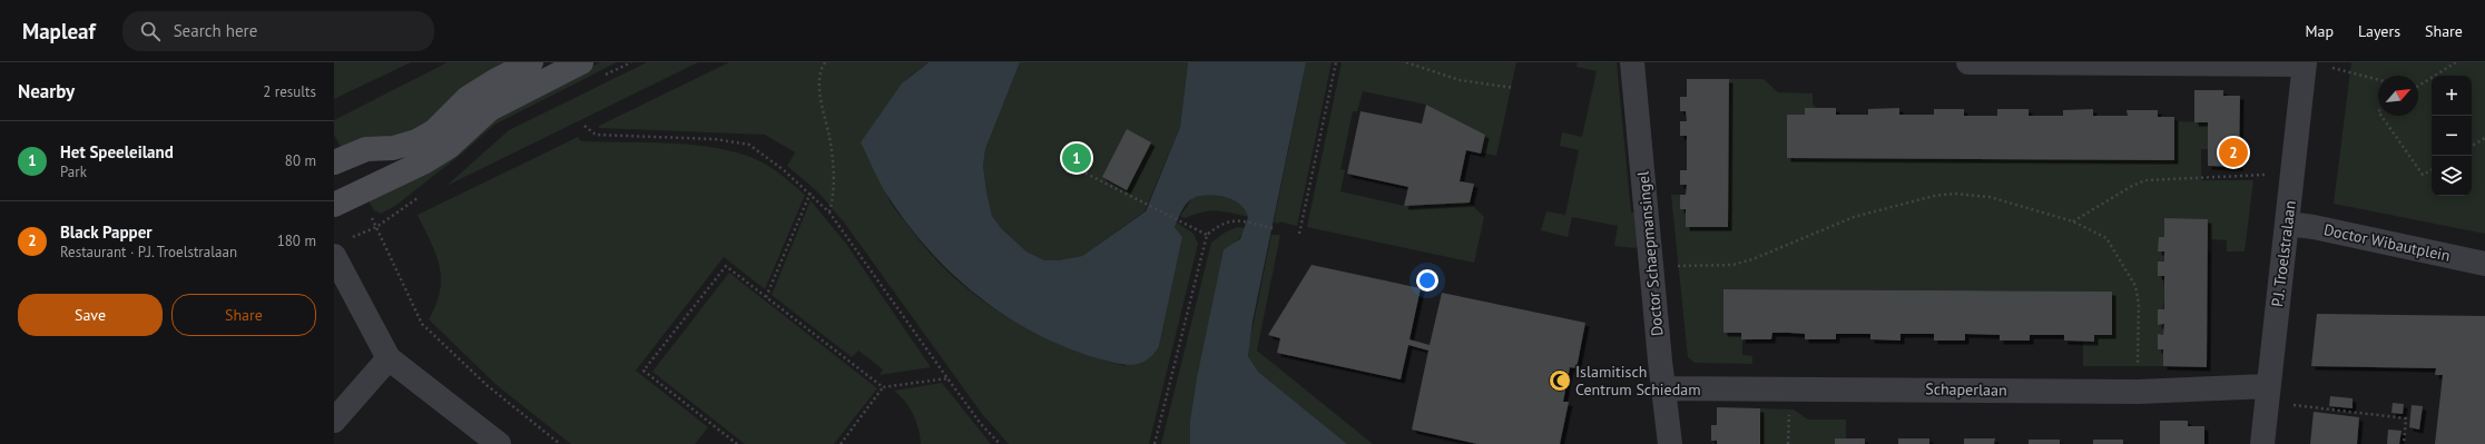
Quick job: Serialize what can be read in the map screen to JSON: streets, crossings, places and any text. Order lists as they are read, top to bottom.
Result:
{
  "streets": {
    "street": [
      "Doctor Wibautplein",
      "Doctor Schaepmansingel",
      "P.J. Troelstralaan",
      "Schaperlaan"
    ]
  },
  "crossings": [
    ["Doctor Wibautplein", "P.J. Troelstralaan"],
    ["Doctor Schaepmansingel", "Schaperlaan"],
    ["P.J. Troelstralaan", "Schaperlaan"]
  ],
  "places": {
    "mosque": ["Islamitisch Centrum Schiedam"]
  },
  "north": "top right",
  "page": {
    "header": "Mapleaf",
    "search": "Search here",
    "nav": ["Map", "Layers", "Share"],
    "heading": ["Nearby", "2 results"],
    "map_buttons": ["+", "−"],
    "list": [
      {
        "mark": "1",
        "name": "Het Speeleiland",
        "note": "Park",
        "value": "80 m"
      },
      {
        "mark": "2",
        "name": "Black Papper",
        "note": "Restaurant · P.J. Troelstralaan",
        "value": "180 m"
      }
    ],
    "pins": ["2", "1"],
    "buttons": ["Save", "Share"]
  }
}
